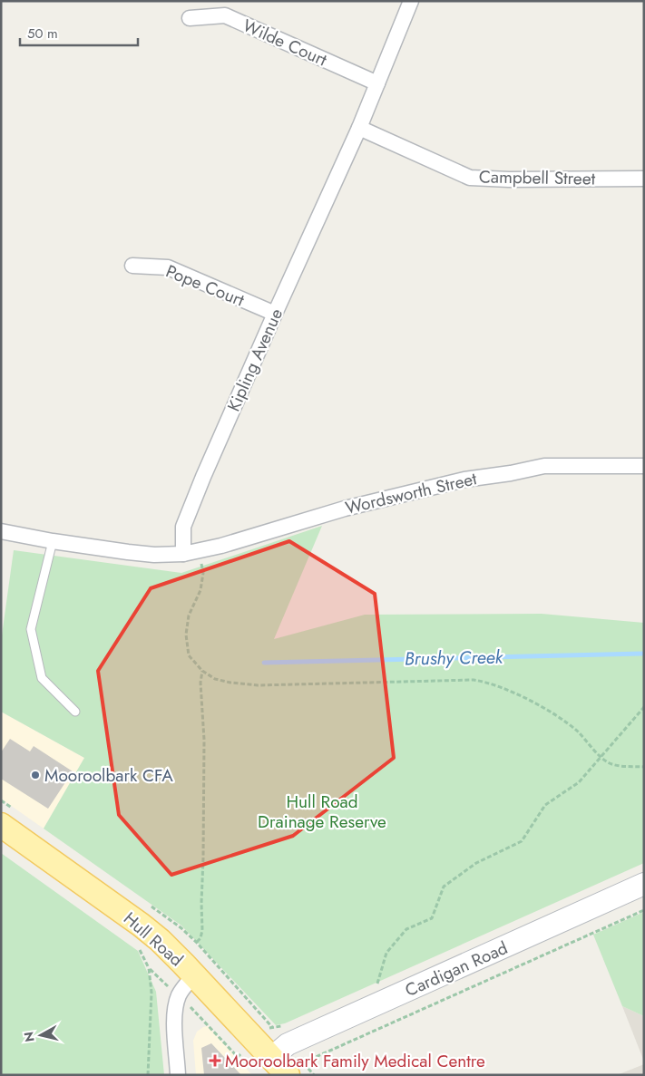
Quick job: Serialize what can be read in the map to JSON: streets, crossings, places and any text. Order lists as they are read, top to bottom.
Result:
{
  "streets": {
    "main road": ["Hull Road"],
    "street": [
      "Wilde Court",
      "Campbell Street",
      "Pope Court",
      "Kipling Avenue",
      "Wordsworth Street",
      "Cardigan Road"
    ]
  },
  "crossings": [
    ["Wilde Court", "Kipling Avenue"],
    ["Campbell Street", "Kipling Avenue"],
    ["Pope Court", "Kipling Avenue"],
    ["Kipling Avenue", "Wordsworth Street"],
    ["Hull Road", "Cardigan Road"]
  ],
  "water": ["Brushy Creek"],
  "parks": ["Hull Road Drainage Reserve"],
  "places": {
    "other": ["Mooroolbark CFA"],
    "health": ["Mooroolbark Family Medical Centre"]
  },
  "scale_bar": "50 m",
  "north": "left"
}
